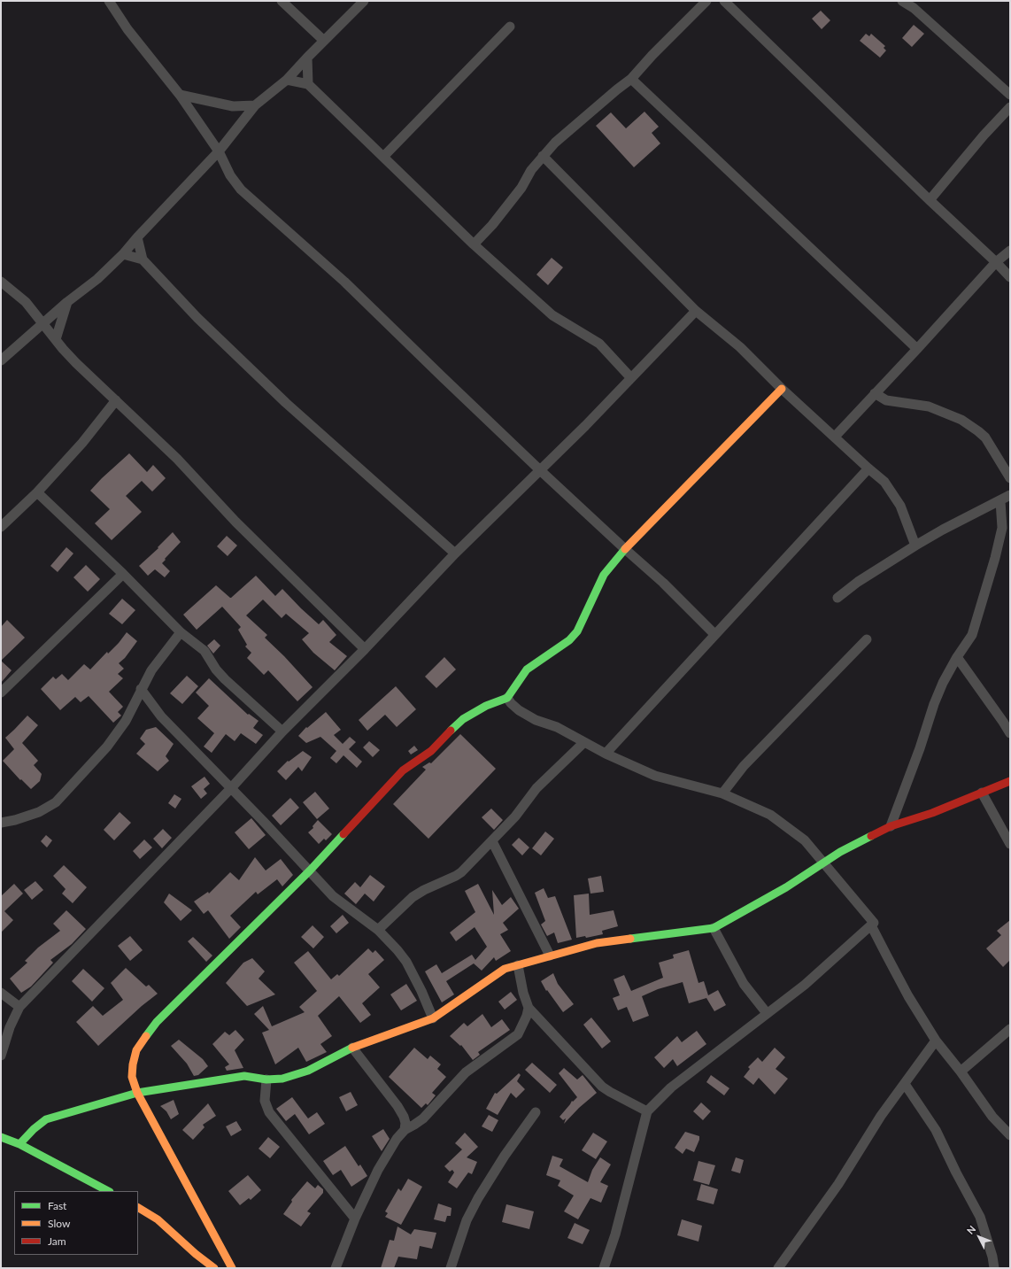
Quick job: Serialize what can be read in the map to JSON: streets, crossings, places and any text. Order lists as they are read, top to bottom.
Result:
{
  "legend": ["Fast", "Slow", "Jam"],
  "north": "top left"
}
